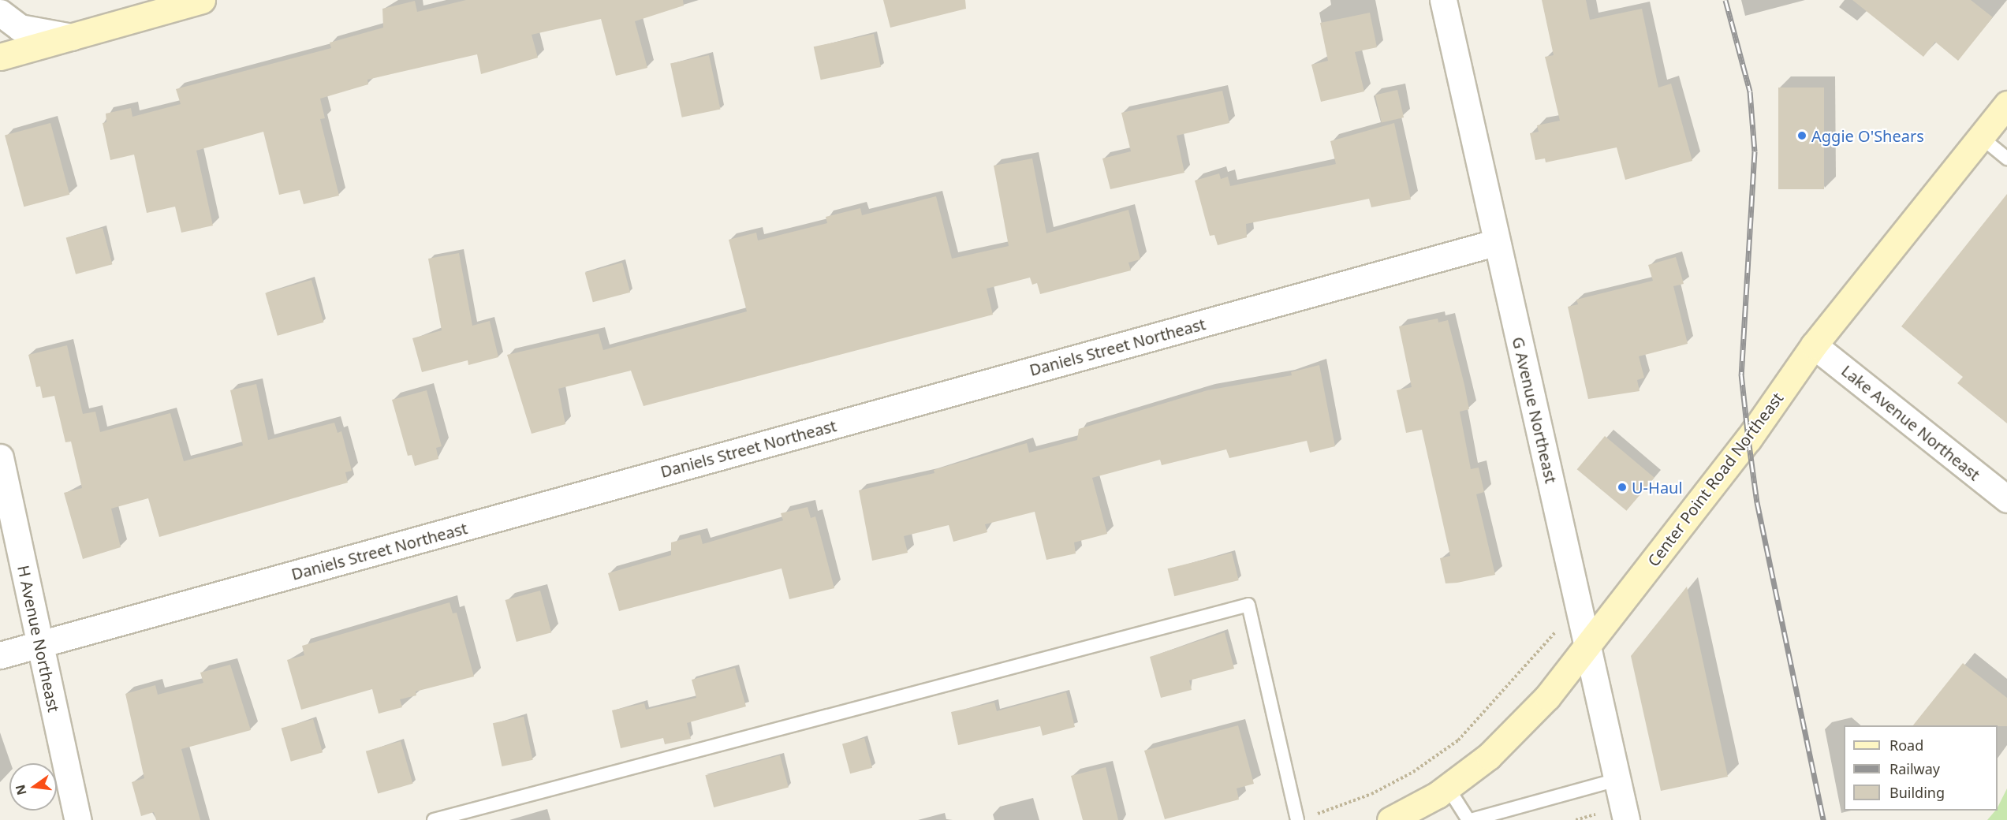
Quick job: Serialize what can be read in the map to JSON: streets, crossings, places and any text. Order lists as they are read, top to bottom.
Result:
{
  "streets": {
    "main road": ["Center Point Road Northeast"],
    "street": [
      "Daniels Street Northeast",
      "G Avenue Northeast",
      "Lake Avenue Northeast",
      "H Avenue Northeast"
    ]
  },
  "crossings": [
    ["Daniels Street Northeast", "G Avenue Northeast"],
    ["Daniels Street Northeast", "H Avenue Northeast"],
    ["G Avenue Northeast", "Center Point Road Northeast"],
    ["Lake Avenue Northeast", "Center Point Road Northeast"]
  ],
  "places": ["Aggie O'Shears", "U-Haul"],
  "legend": ["Road", "Railway", "Building"],
  "north": "left"
}
